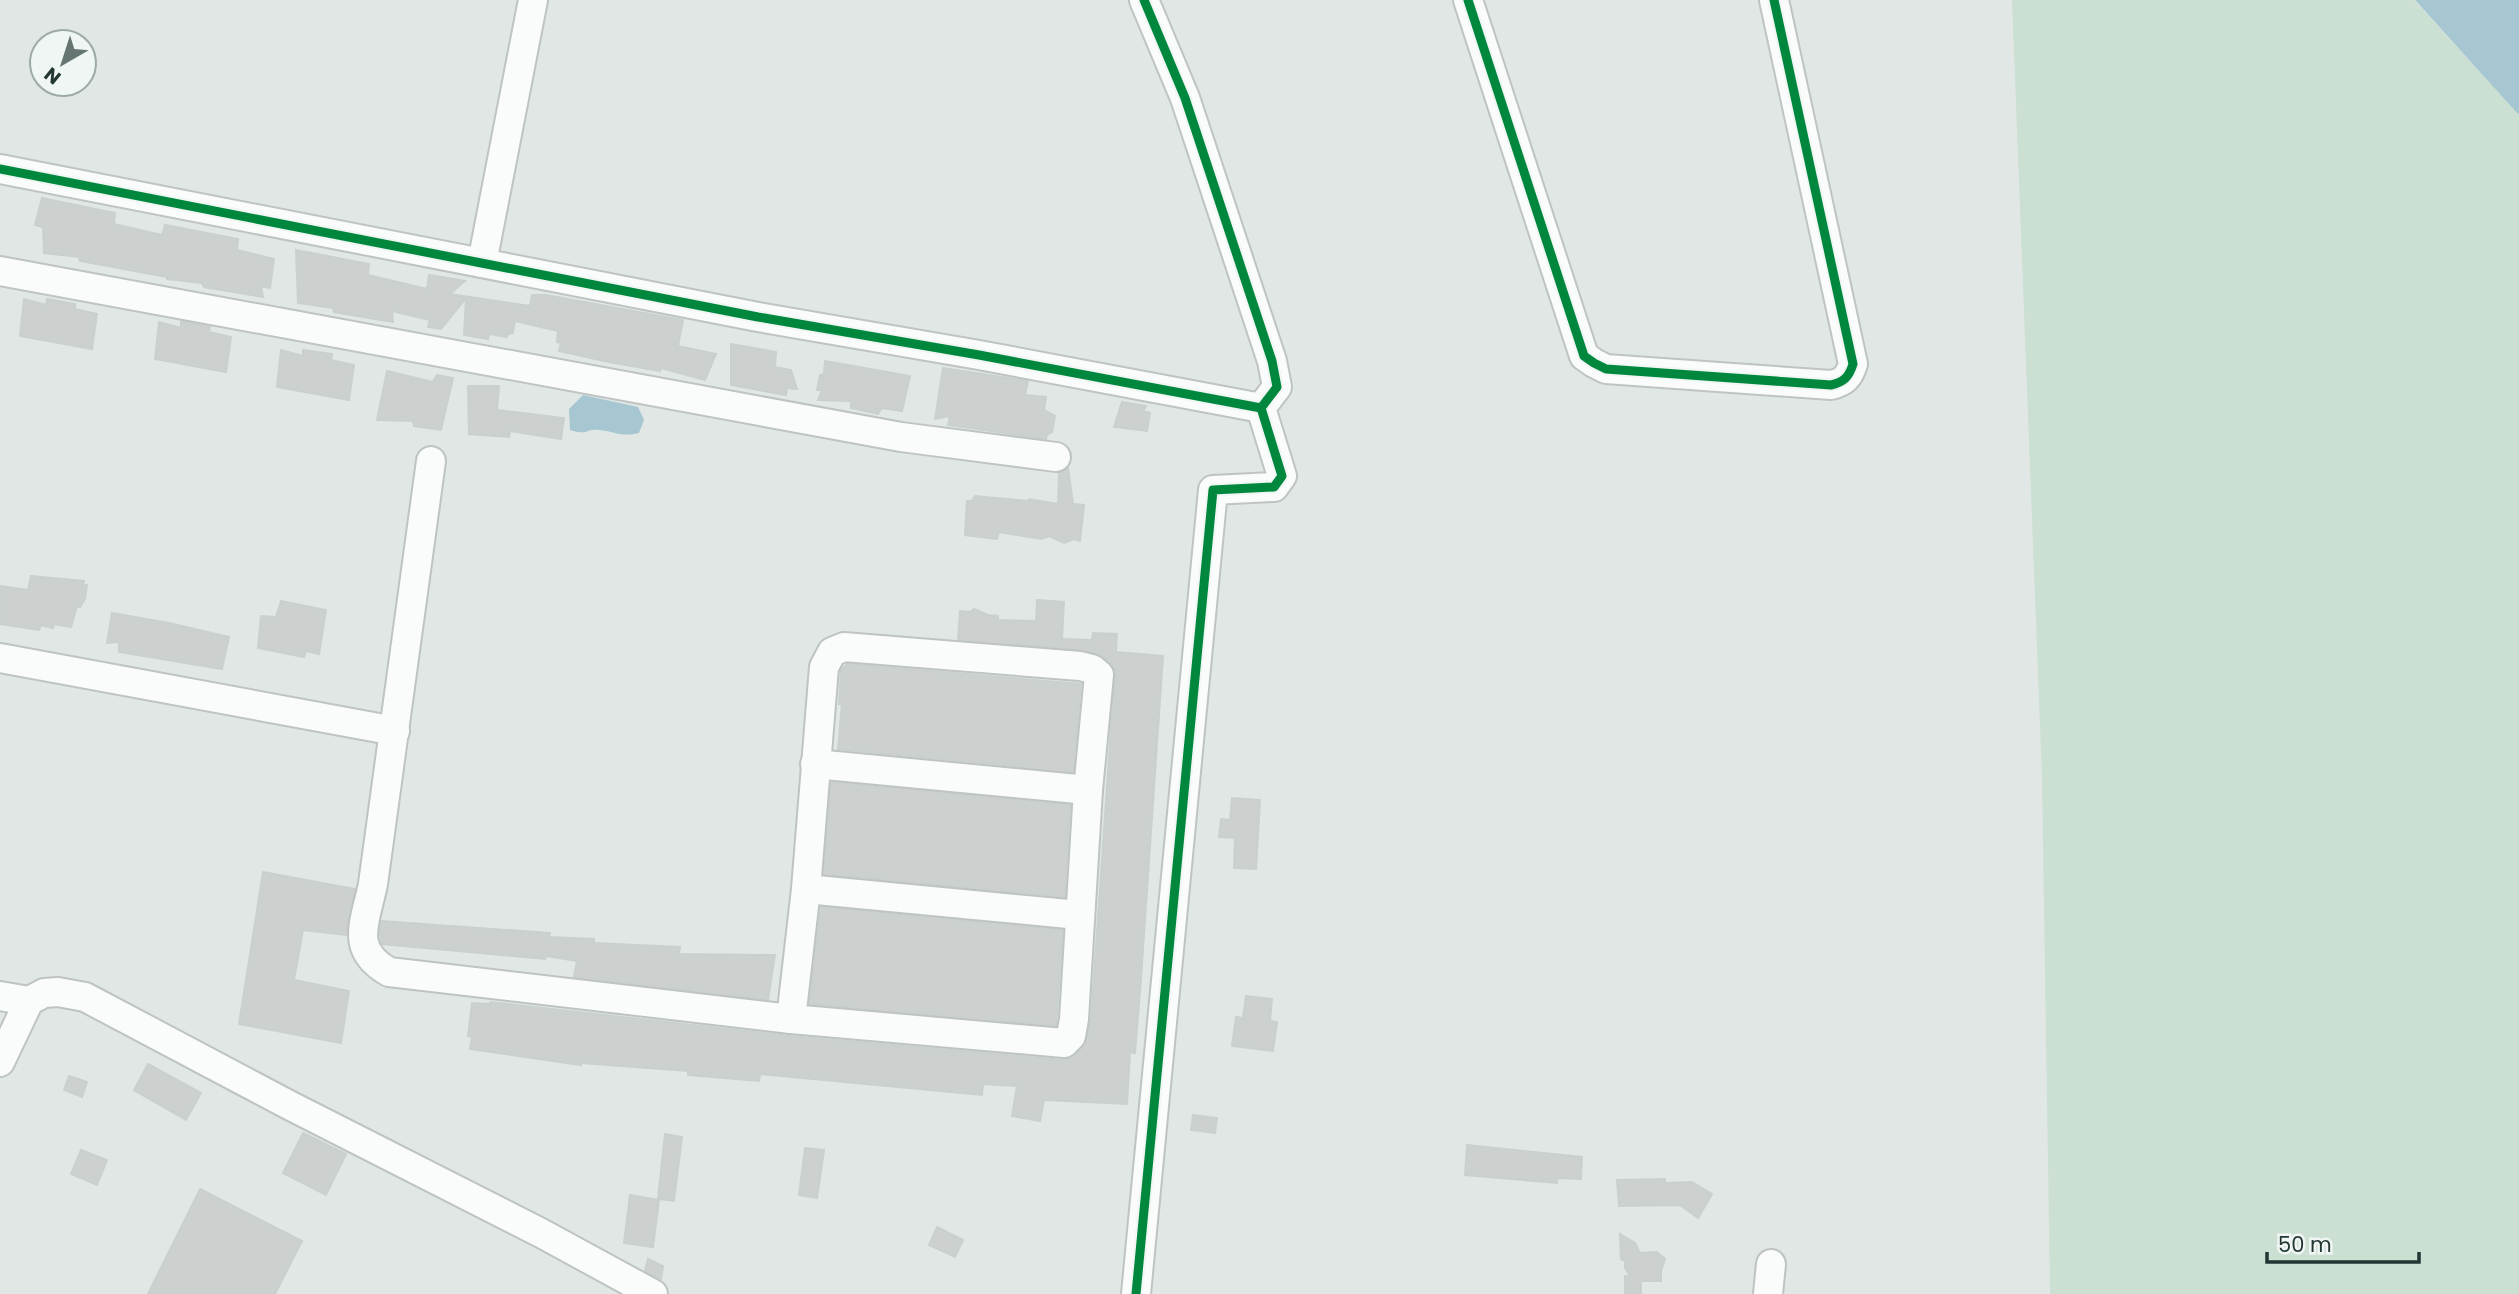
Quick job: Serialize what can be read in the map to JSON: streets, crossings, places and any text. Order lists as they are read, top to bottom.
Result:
{
  "scale_bar": "50 m",
  "north": "bottom left"
}
